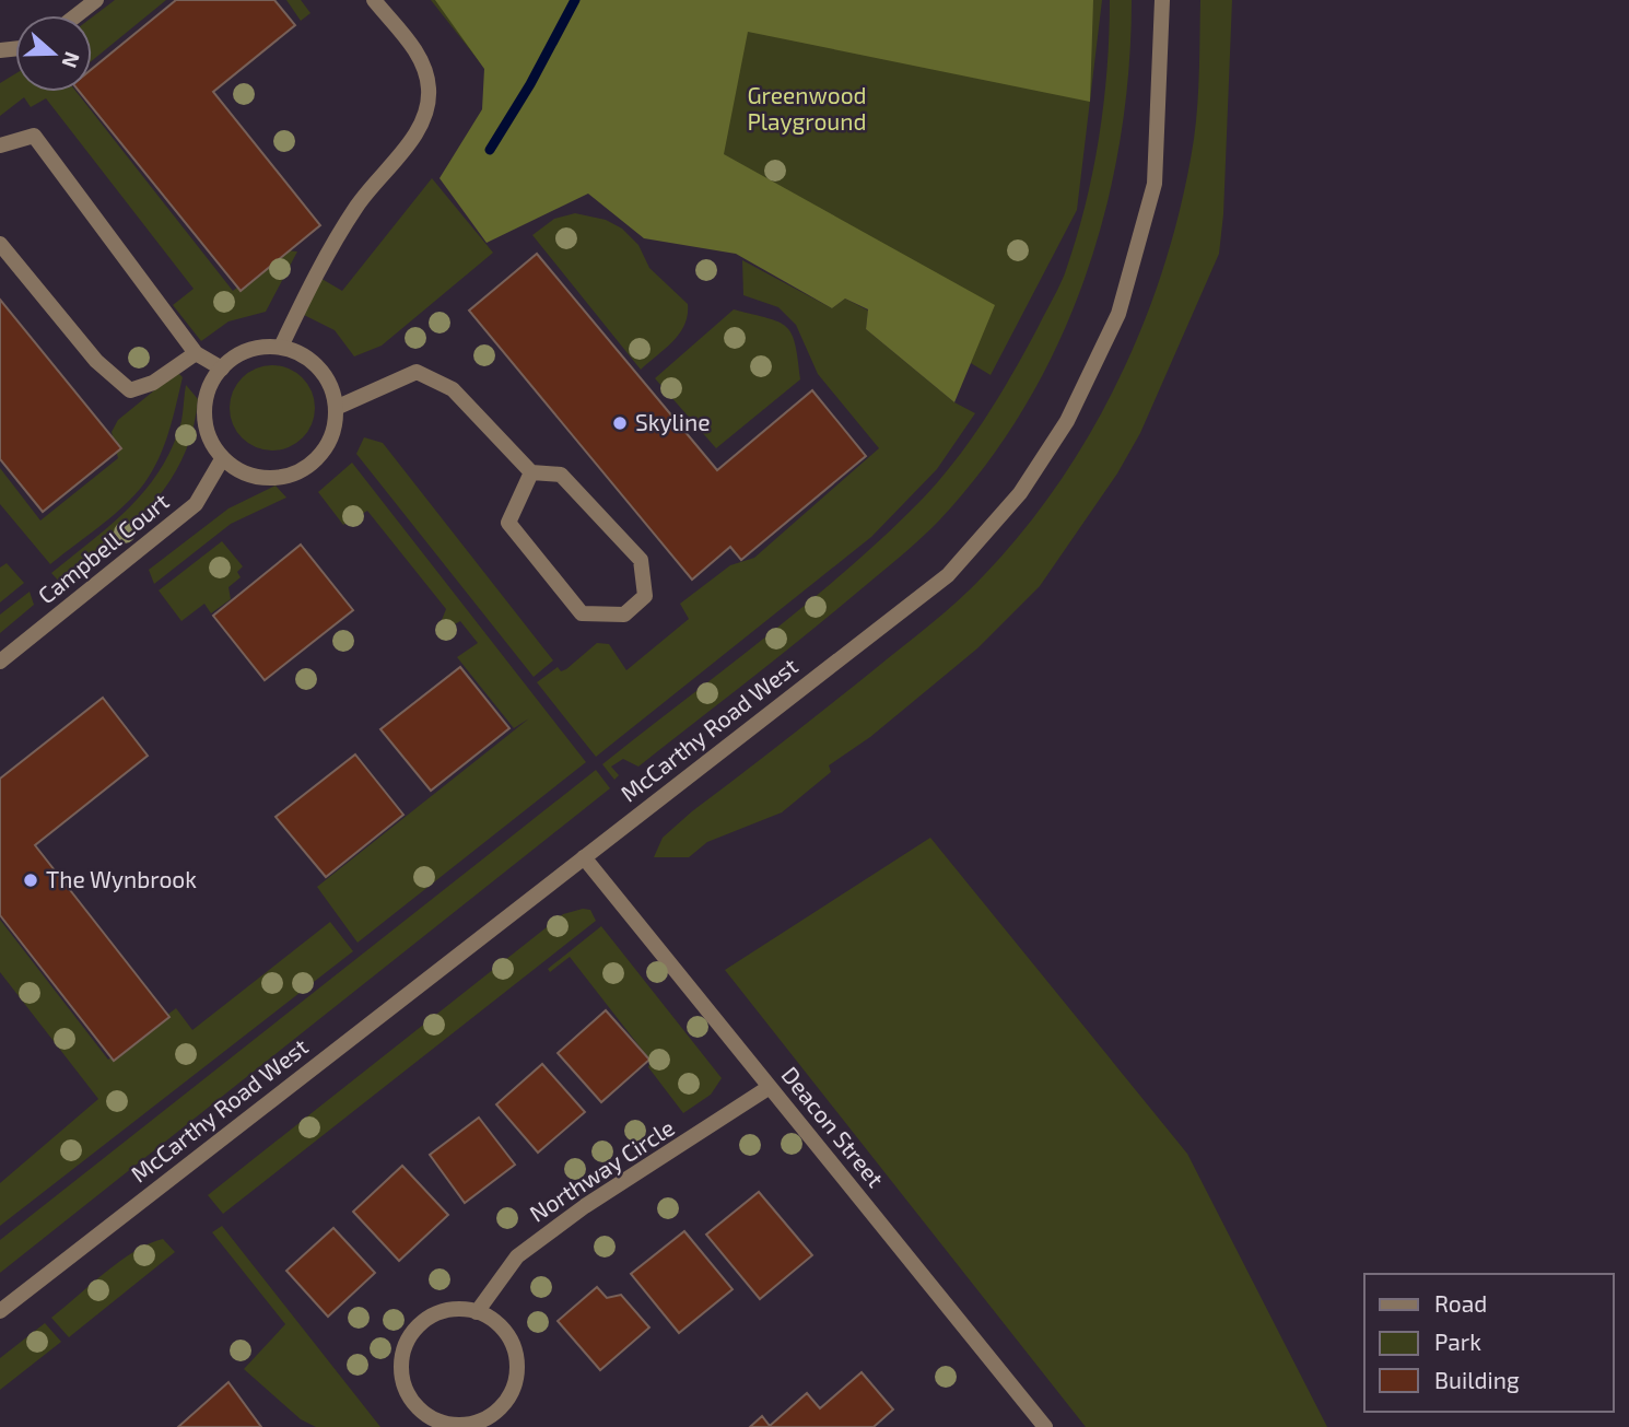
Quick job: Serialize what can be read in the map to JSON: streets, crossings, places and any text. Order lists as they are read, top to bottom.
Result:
{
  "streets": {
    "street": [
      "Campbell Court",
      "McCarthy Road West",
      "Deacon Street",
      "Northway Circle"
    ]
  },
  "crossings": [
    ["McCarthy Road West", "Deacon Street"],
    ["Deacon Street", "Northway Circle"]
  ],
  "parks": ["Greenwood Playground"],
  "places": ["Skyline", "The Wynbrook"],
  "legend": ["Road", "Park", "Building"],
  "north": "right"
}
